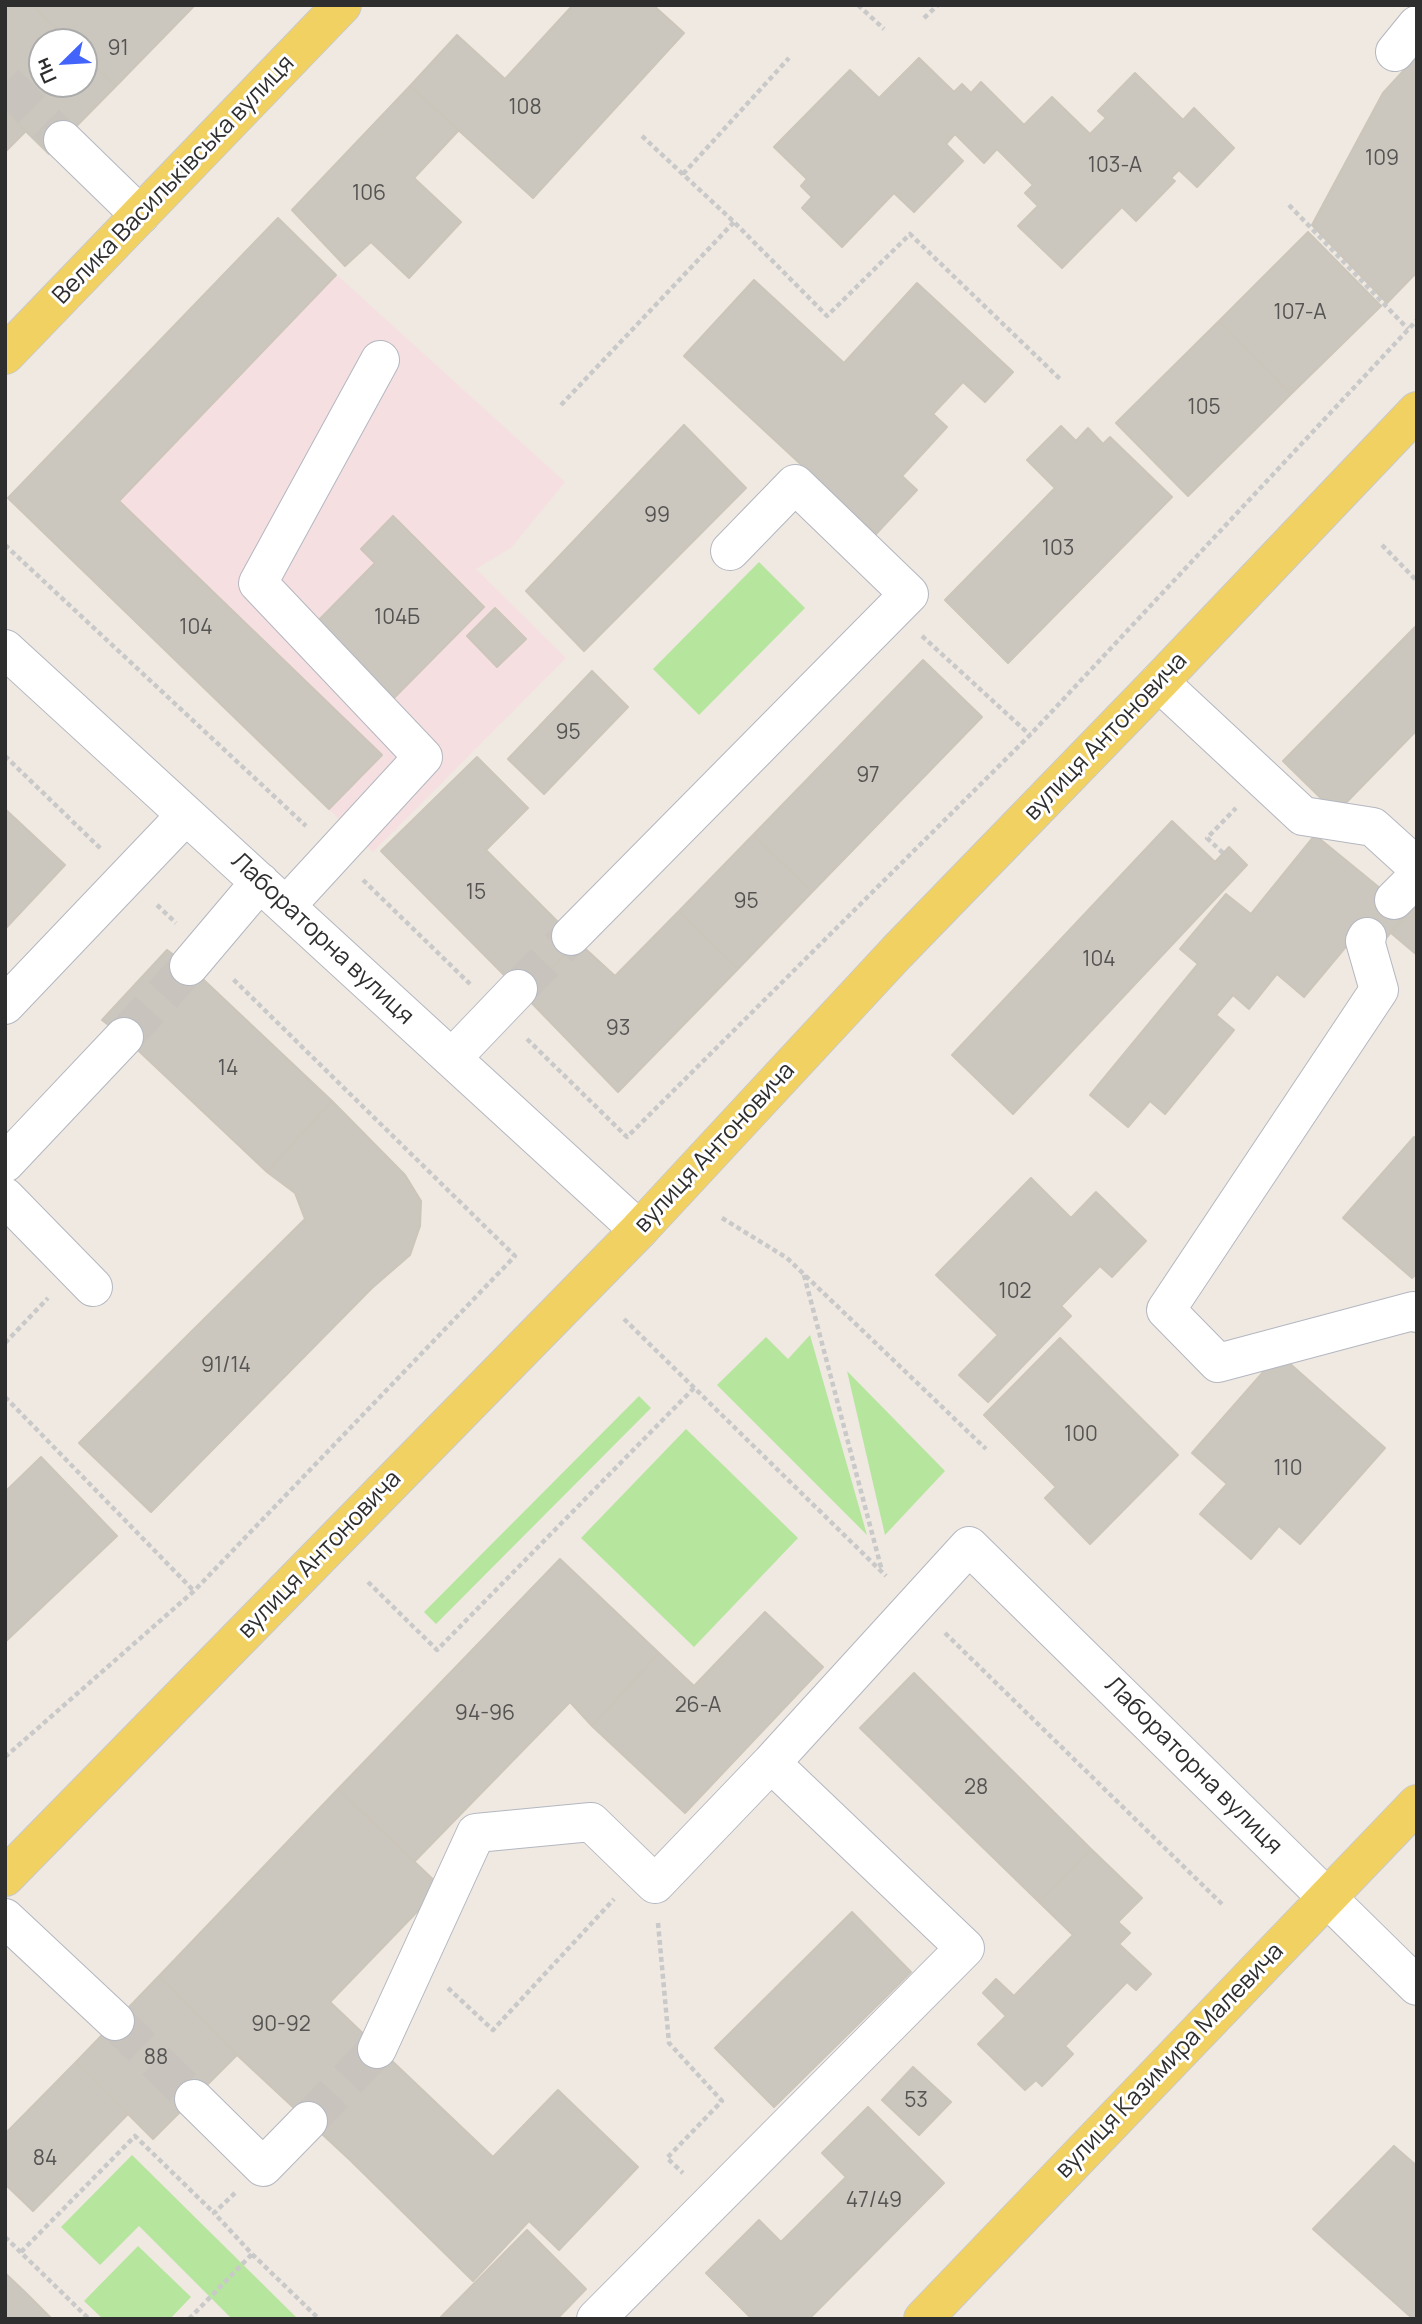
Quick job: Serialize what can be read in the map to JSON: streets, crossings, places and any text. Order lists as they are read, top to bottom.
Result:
{
  "streets": {
    "main road": ["Велика Васильківська вулиця", "вулиця Антоновича", "вулиця Казимира Малевича"],
    "street": ["Лабораторна вулиця"]
  },
  "crossings": [
    ["вулиця Антоновича", "Лабораторна вулиця"],
    ["Лабораторна вулиця", "вулиця Казимира Малевича"]
  ],
  "house_numbers": [
    "91",
    "108",
    "109",
    "103-А",
    "106",
    "107-А",
    "105",
    "99",
    "103",
    "104Б",
    "104",
    "95",
    "97",
    "15",
    "95",
    "104",
    "93",
    "14",
    "102",
    "91/14",
    "100",
    "110",
    "26-А",
    "94-96",
    "28",
    "90-92",
    "88",
    "53",
    "84",
    "47/49"
  ],
  "north": "bottom left"
}
